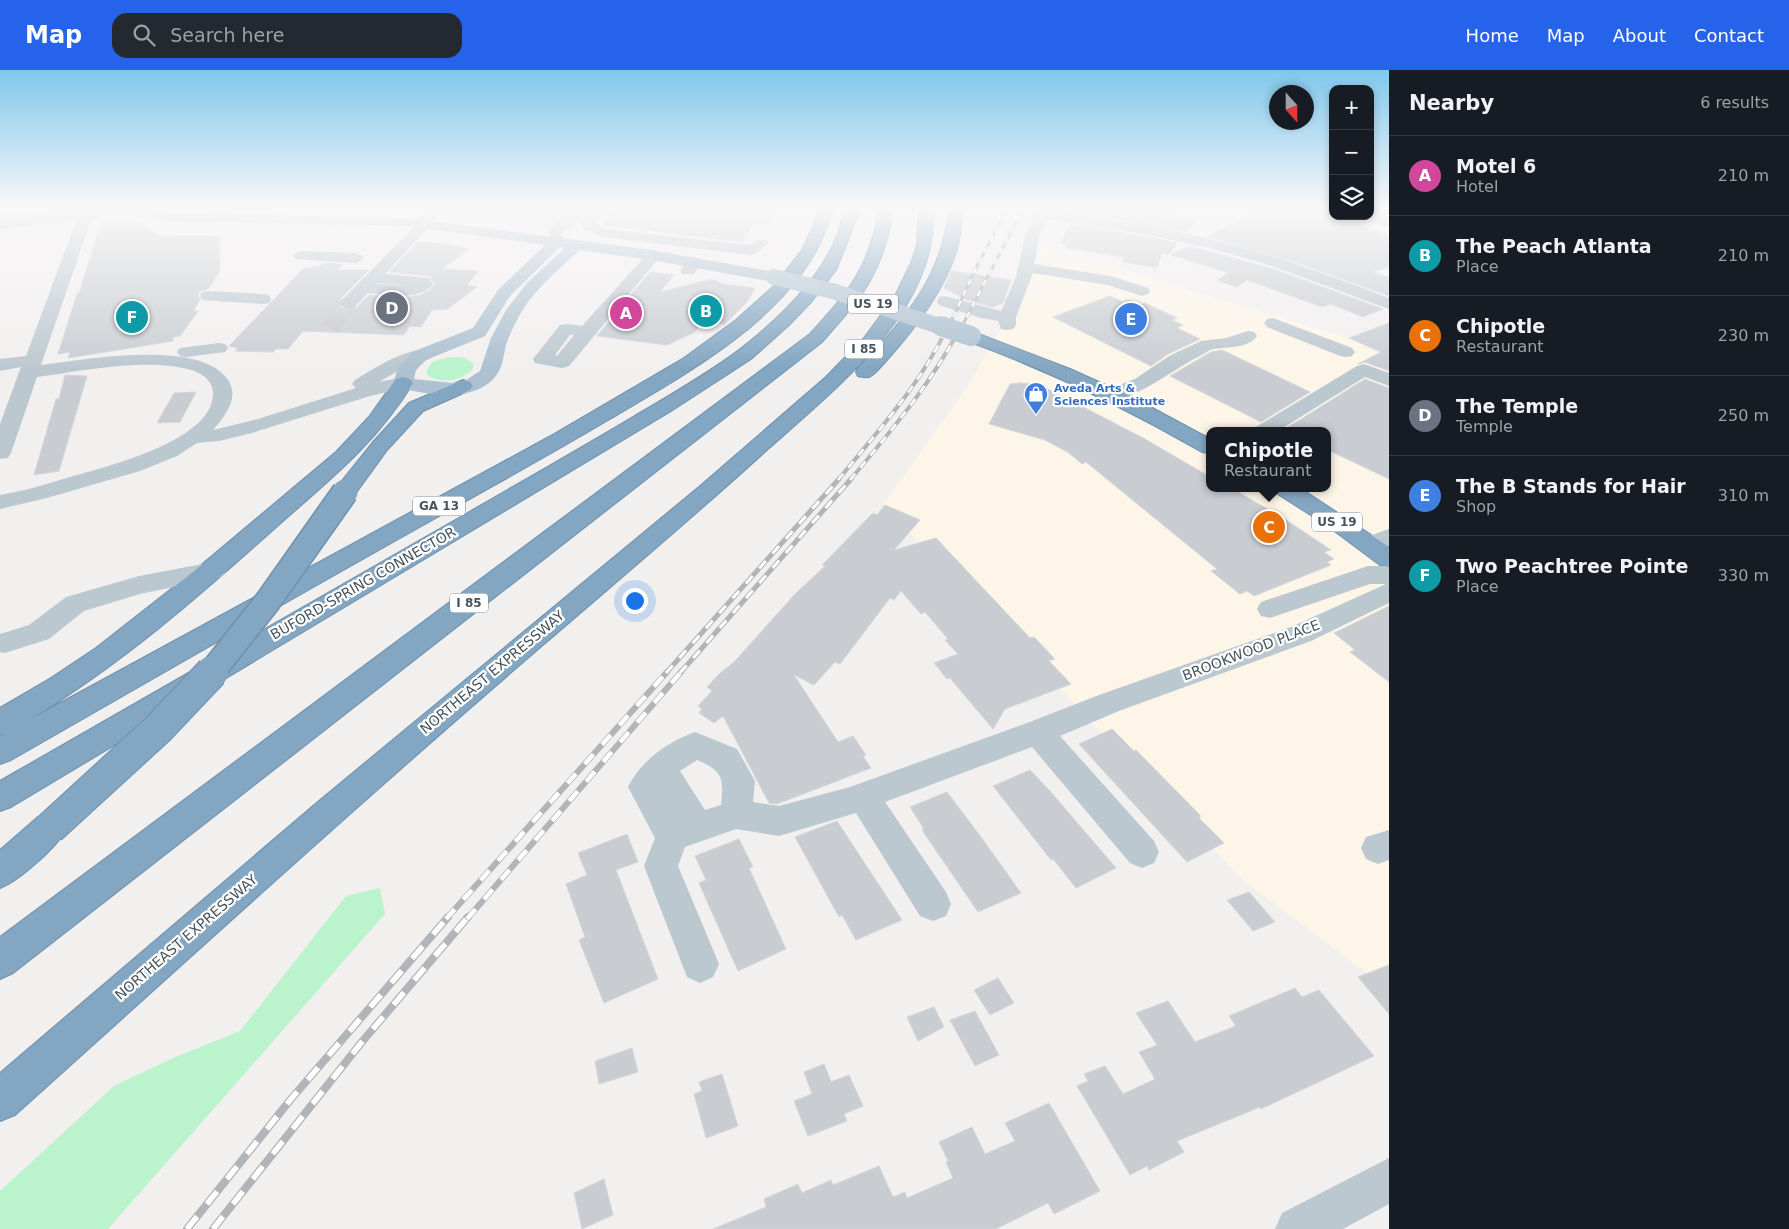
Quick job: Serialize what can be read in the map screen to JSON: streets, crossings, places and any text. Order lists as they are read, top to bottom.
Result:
{
  "streets": {
    "highway": [
      "US 19",
      "I 85",
      "GA 13",
      "BUFORD-SPRING CONNECTOR",
      "NORTHEAST EXPRESSWAY"
    ],
    "street": ["BROOKWOOD PLACE"]
  },
  "places": {
    "shop": ["Aveda Arts & Sciences Institute"]
  },
  "north": "bottom",
  "page": {
    "header": "Map",
    "search": "Search here",
    "nav": [
      "Home",
      "Map",
      "About",
      "Contact"
    ],
    "heading": ["Nearby", "6 results"],
    "map_buttons": ["+", "−"],
    "list": [
      {
        "mark": "A",
        "name": "Motel 6",
        "note": "Hotel",
        "value": "210 m"
      },
      {
        "mark": "B",
        "name": "The Peach Atlanta",
        "note": "Place",
        "value": "210 m"
      },
      {
        "mark": "C",
        "name": "Chipotle",
        "note": "Restaurant",
        "value": "230 m"
      },
      {
        "mark": "D",
        "name": "The Temple",
        "note": "Temple",
        "value": "250 m"
      },
      {
        "mark": "E",
        "name": "The B Stands for Hair",
        "note": "Shop",
        "value": "310 m"
      },
      {
        "mark": "F",
        "name": "Two Peachtree Pointe",
        "note": "Place",
        "value": "330 m"
      }
    ],
    "pins": [
      "D",
      "B",
      "A",
      "F",
      "E",
      "C"
    ],
    "popup": ["Chipotle", "Restaurant"]
  }
}
